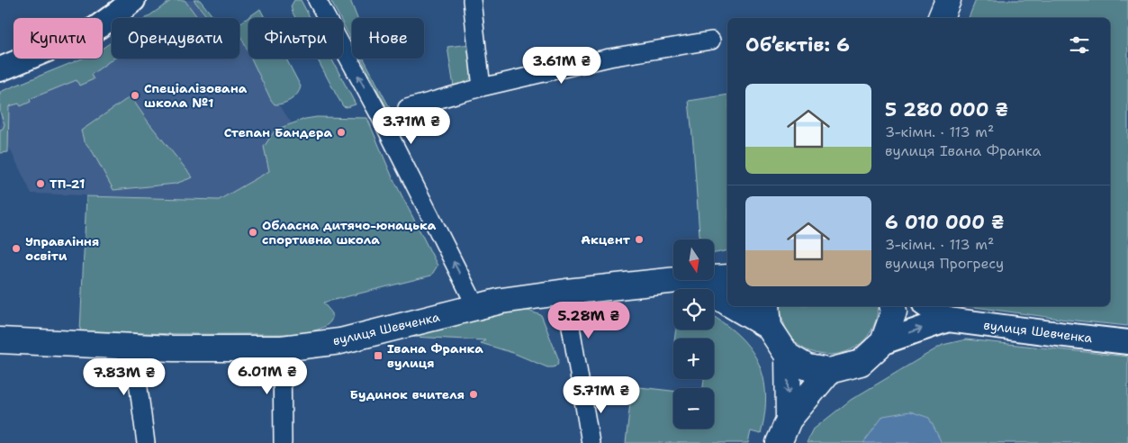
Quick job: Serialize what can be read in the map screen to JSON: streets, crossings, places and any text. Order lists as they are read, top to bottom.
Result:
{
  "streets": {
    "main road": ["вулиця Шевченка"]
  },
  "places": {
    "other": [
      "Спеціалізована школа №1",
      "Степан Бандера",
      "ТП-21",
      "Обласна дитячо-юнацька спортивна школа",
      "Акцент",
      "Управління освіти",
      "Будинок вчителя"
    ],
    "transit": ["Івана Франка вулиця"]
  },
  "north": "bottom",
  "page": {
    "chip": [
      "Купити",
      "Орендувати",
      "Фільтри",
      "Нове"
    ],
    "heading": "Об’єктів: 6",
    "price": [
      "3.61M ₴",
      "3.71M ₴",
      "5.28M ₴",
      "6.01M ₴",
      "7.83M ₴",
      "5.71M ₴"
    ],
    "list": [
      {
        "name": "5 280 000 ₴",
        "note": "3-кімн. · 113 m² · вулиця Івана Франка"
      },
      {
        "name": "6 010 000 ₴",
        "note": "3-кімн. · 113 m² · вулиця Прогресу"
      }
    ],
    "map_buttons": ["+", "−"]
  }
}
